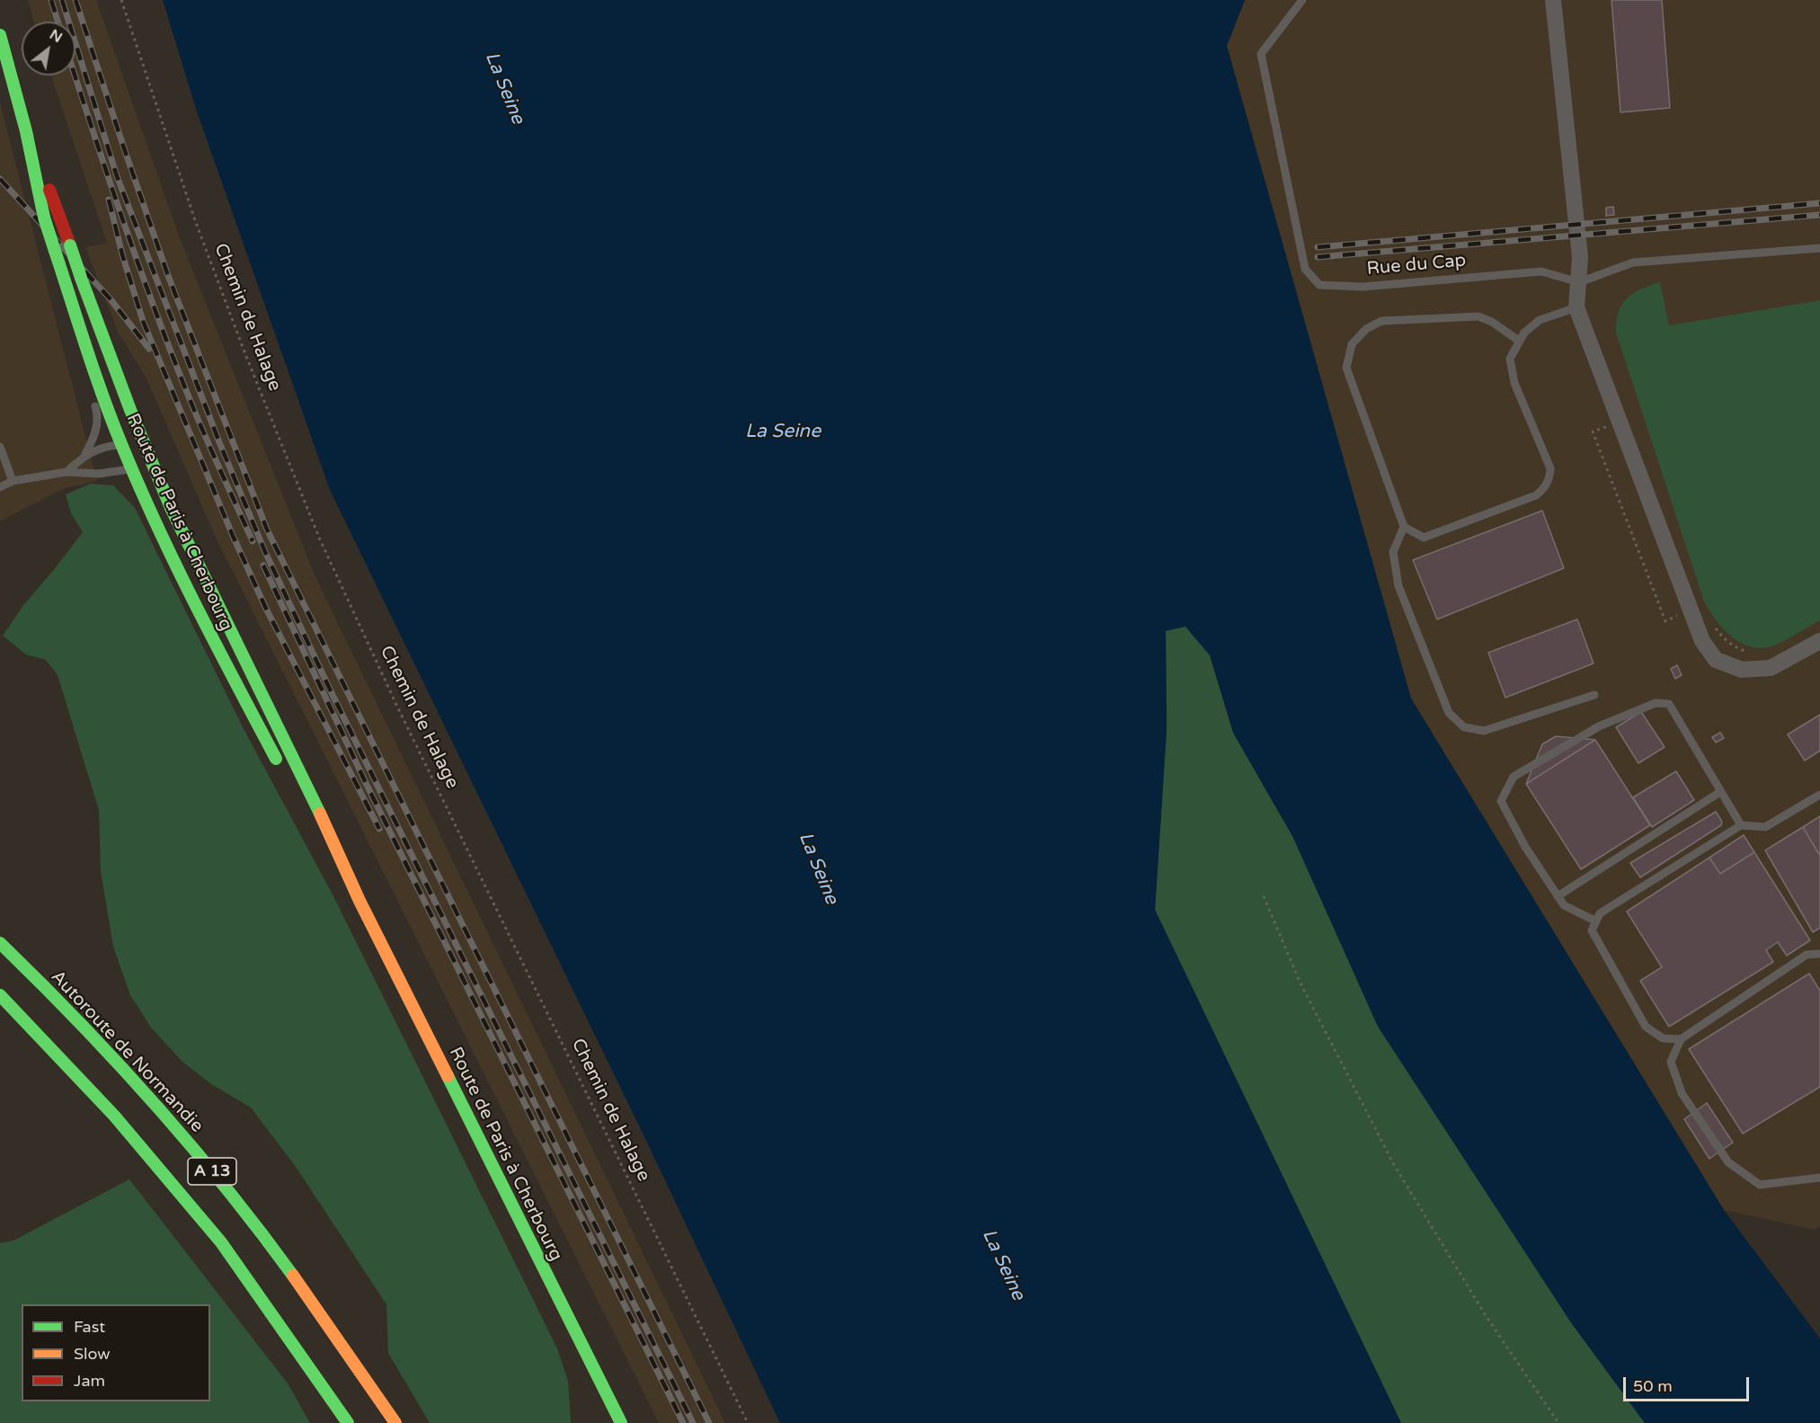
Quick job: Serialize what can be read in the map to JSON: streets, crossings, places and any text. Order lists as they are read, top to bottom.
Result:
{
  "streets": {
    "main road": ["Route de Paris à Cherbourg", "Autoroute de Normandie", "A 13"],
    "lane": ["Rue du Cap"],
    "path": ["Chemin de Halage"]
  },
  "water": ["La Seine"],
  "legend": ["Fast", "Slow", "Jam"],
  "scale_bar": "50 m",
  "north": "top right"
}
